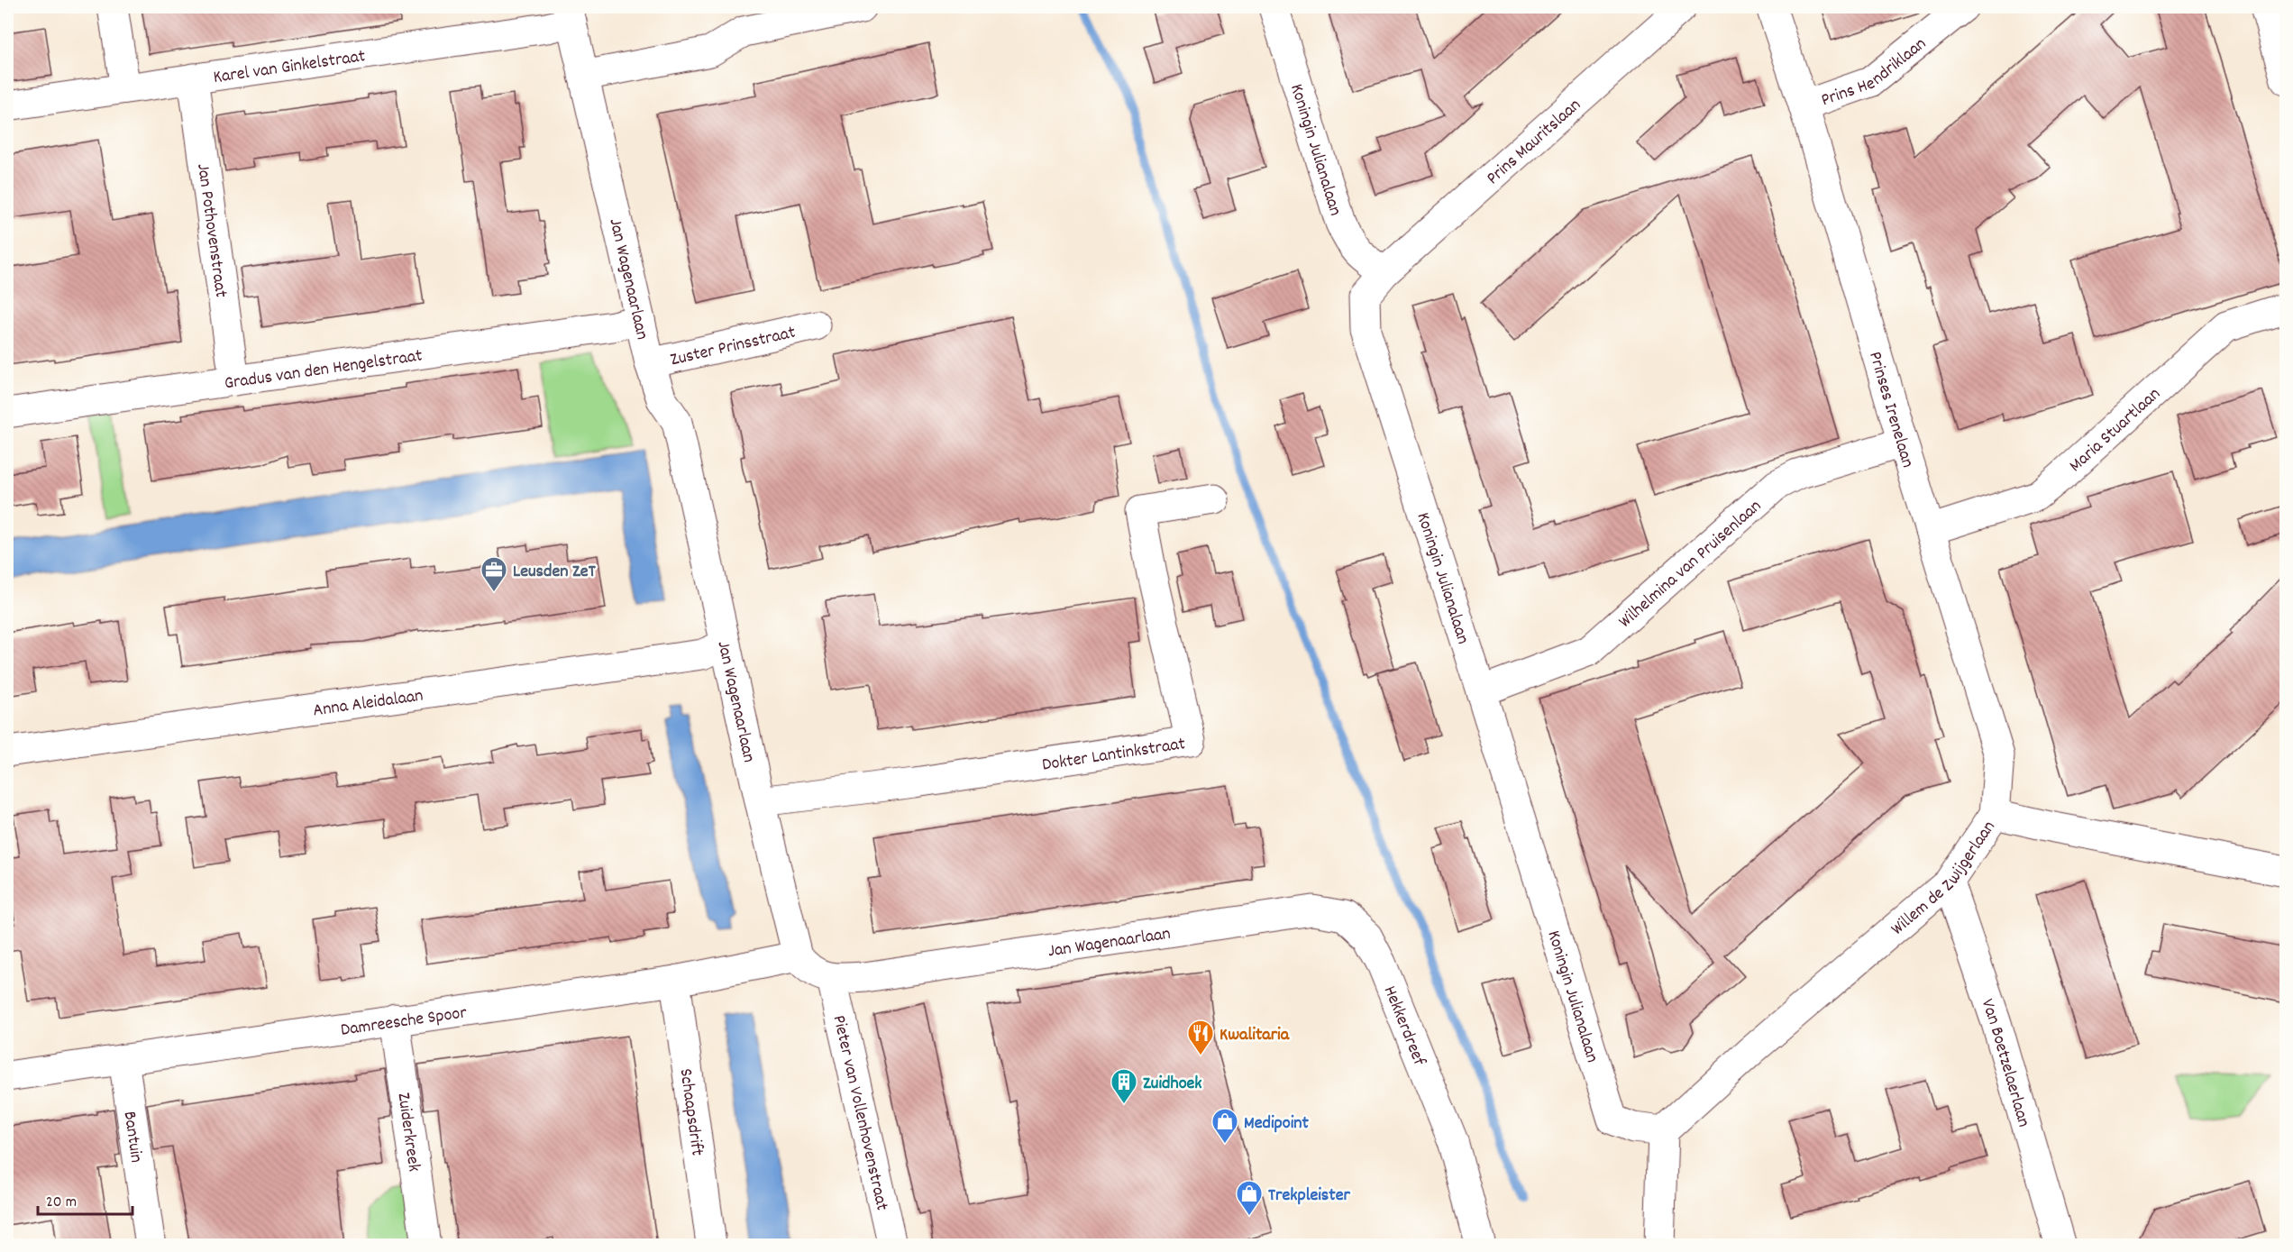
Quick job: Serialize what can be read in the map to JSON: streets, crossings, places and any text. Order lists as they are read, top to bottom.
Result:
{
  "streets": {
    "street": [
      "Karel van Ginkelstraat",
      "Prins Hendriklaan",
      "Prins Mauritslaan",
      "Koningin Julianalaan",
      "Jan Pothovenstraat",
      "Jan Wagenaarlaan",
      "Zuster Prinsstraat",
      "Gradus van den Hengelstraat",
      "Prinses Irenelaan",
      "Maria Stuartlaan",
      "Wilhelmina van Pruisenlaan",
      "Anna Aleidalaan",
      "Dokter Lantinkstraat",
      "Willem de Zwijgerlaan",
      "Damreesche Spoor",
      "Hekkerdreef",
      "Van Boetzelaerlaan",
      "Schaapsdrift",
      "Pieter van Vollenhovenstraat",
      "Zuiderkreek",
      "Bantuin"
    ]
  },
  "crossings": [
    ["Karel van Ginkelstraat", "Jan Pothovenstraat"],
    ["Karel van Ginkelstraat", "Jan Wagenaarlaan"],
    ["Prins Hendriklaan", "Prinses Irenelaan"],
    ["Prins Mauritslaan", "Koningin Julianalaan"],
    ["Koningin Julianalaan", "Wilhelmina van Pruisenlaan"],
    ["Koningin Julianalaan", "Willem de Zwijgerlaan"],
    ["Jan Pothovenstraat", "Gradus van den Hengelstraat"],
    ["Jan Wagenaarlaan", "Zuster Prinsstraat"],
    ["Jan Wagenaarlaan", "Gradus van den Hengelstraat"],
    ["Jan Wagenaarlaan", "Anna Aleidalaan"],
    ["Jan Wagenaarlaan", "Dokter Lantinkstraat"],
    ["Jan Wagenaarlaan", "Damreesche Spoor"],
    ["Jan Wagenaarlaan", "Hekkerdreef"],
    ["Jan Wagenaarlaan", "Pieter van Vollenhovenstraat"],
    ["Prinses Irenelaan", "Maria Stuartlaan"],
    ["Prinses Irenelaan", "Wilhelmina van Pruisenlaan"],
    ["Prinses Irenelaan", "Willem de Zwijgerlaan"],
    ["Willem de Zwijgerlaan", "Van Boetzelaerlaan"],
    ["Damreesche Spoor", "Schaapsdrift"],
    ["Damreesche Spoor", "Zuiderkreek"],
    ["Damreesche Spoor", "Bantuin"]
  ],
  "places": {
    "office": ["Leusden ZeT"],
    "restaurant": ["Kwalitaria"],
    "building": ["Zuidhoek"],
    "shop": ["Medipoint", "Trekpleister"]
  },
  "scale_bar": "20 m"
}
